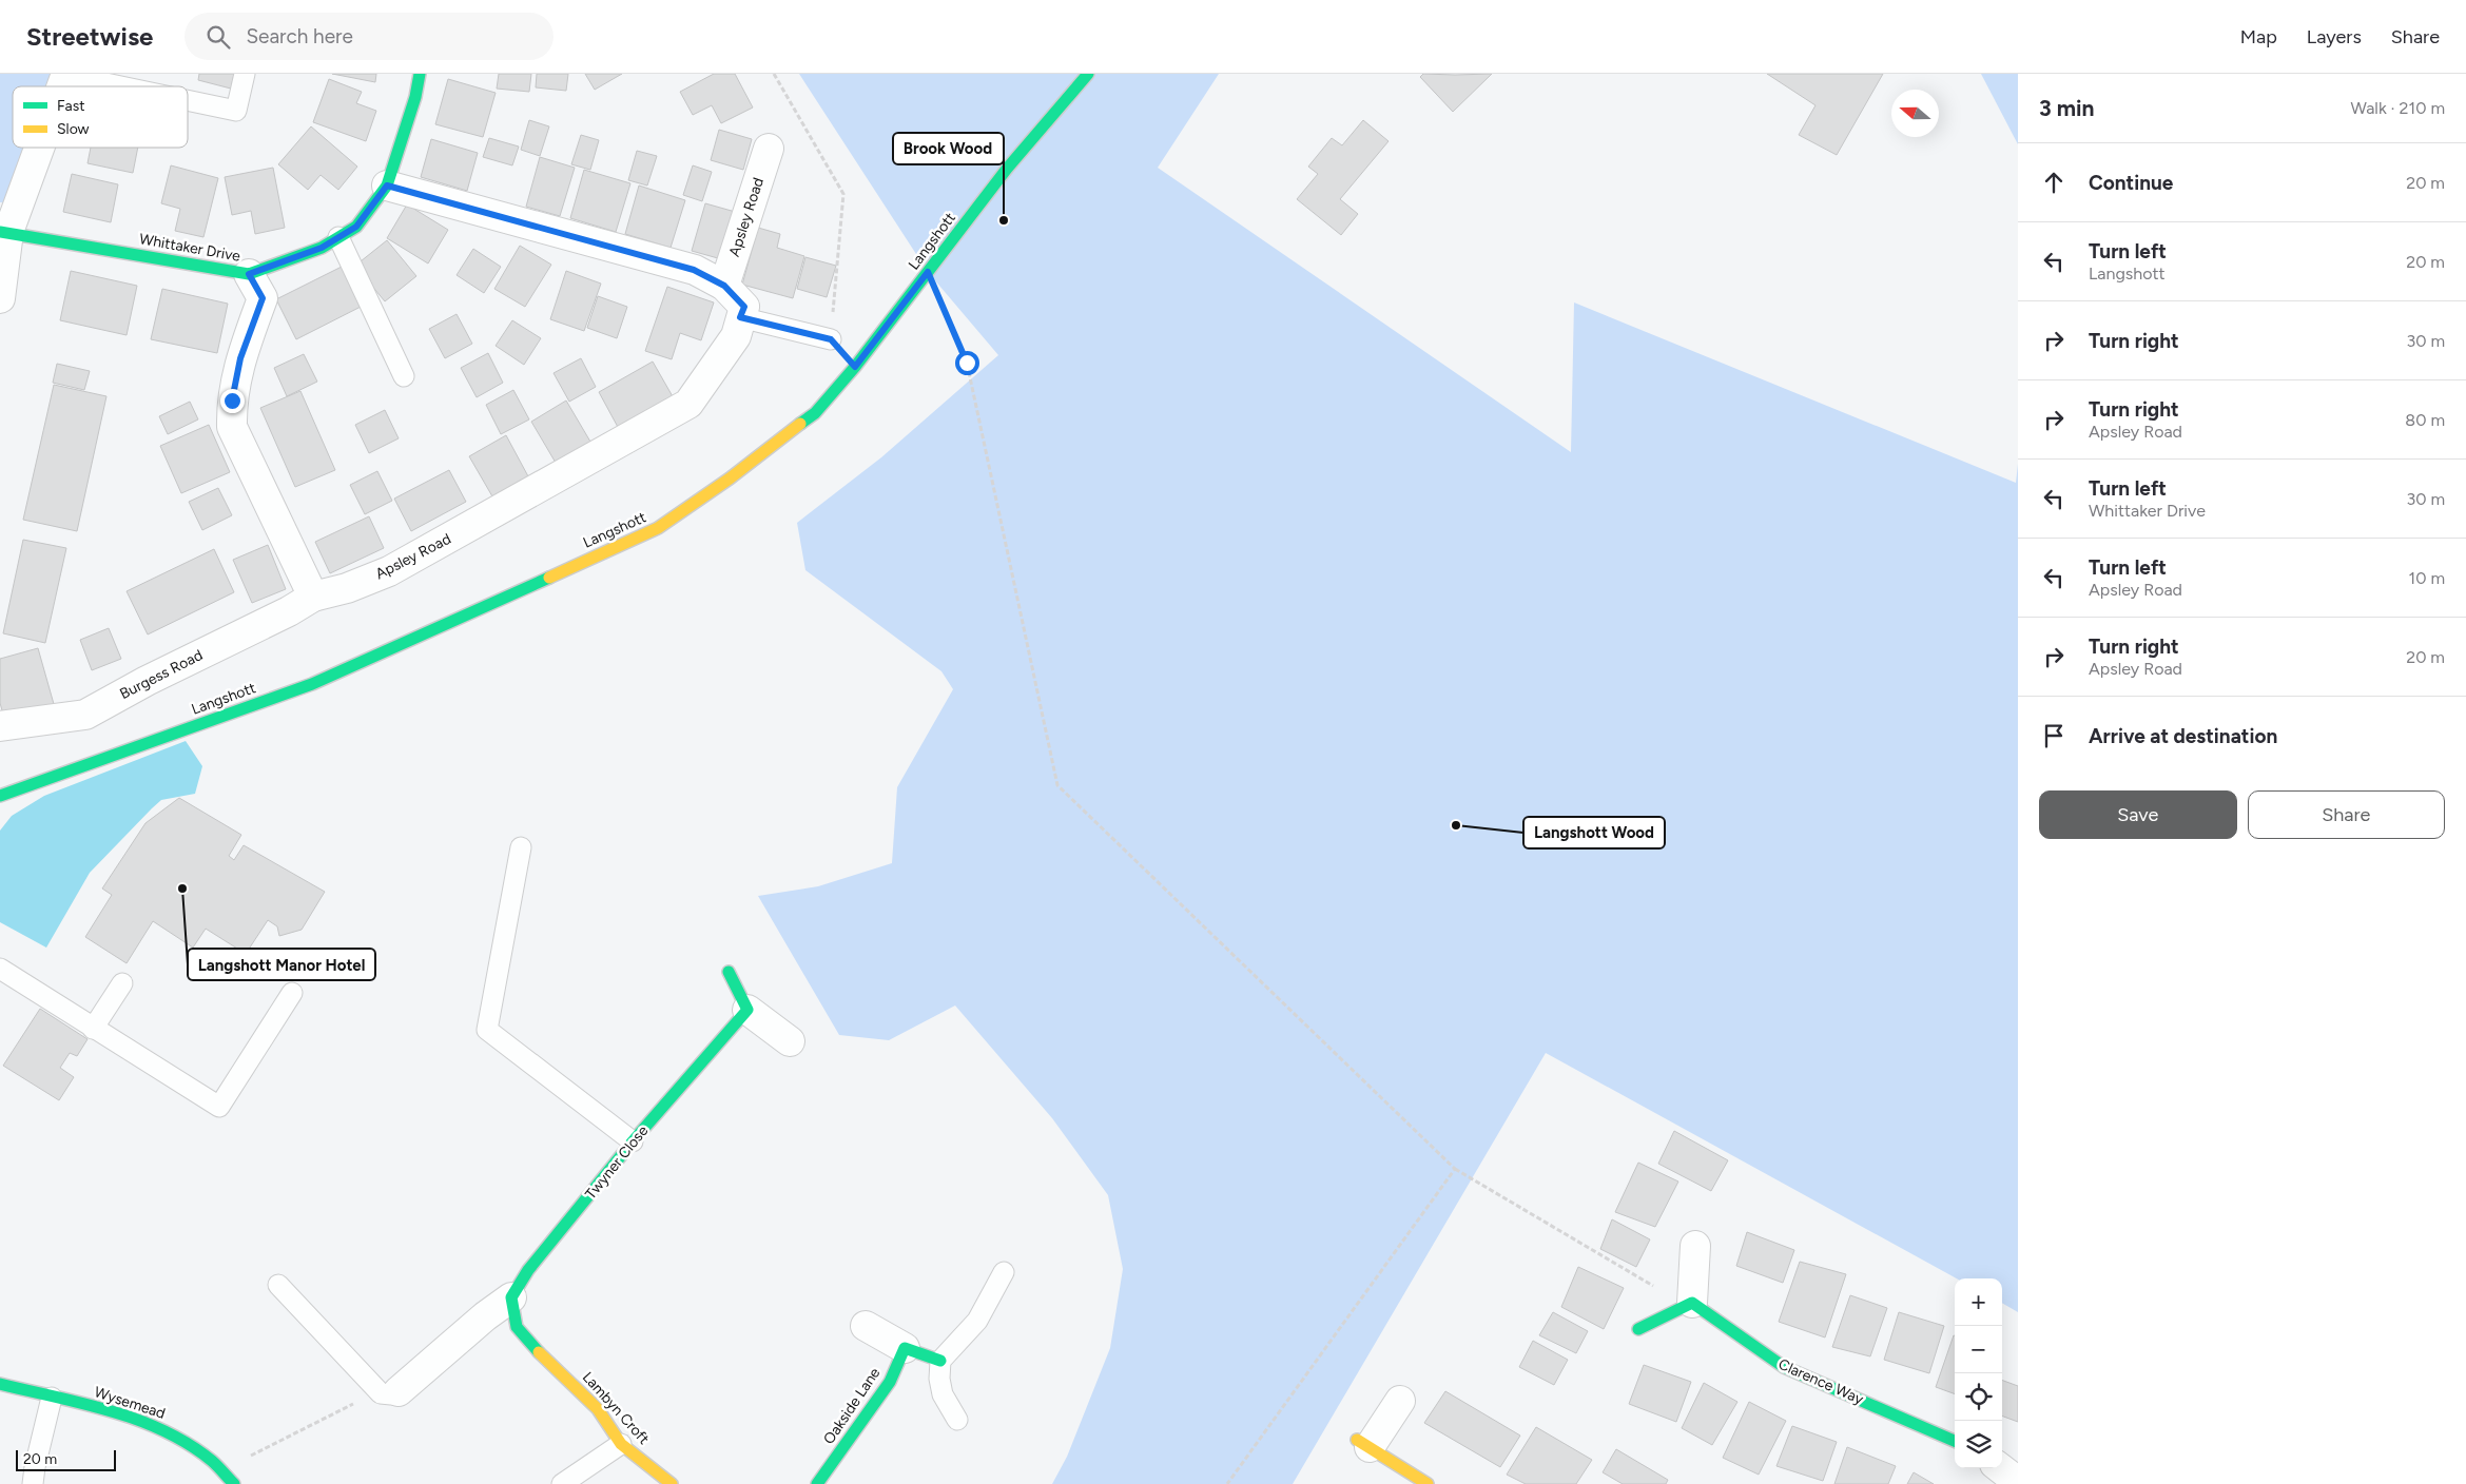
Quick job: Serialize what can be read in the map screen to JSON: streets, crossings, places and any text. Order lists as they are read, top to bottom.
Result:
{
  "streets": {
    "street": [
      "Apsley Road",
      "Langshott",
      "Whittaker Drive",
      "Burgess Road",
      "Twyner Close",
      "Clarence Way",
      "Wysemead",
      "Oakside Lane",
      "Lambyn Croft"
    ]
  },
  "crossings": [
    ["Apsley Road", "Burgess Road"],
    ["Twyner Close", "Lambyn Croft"]
  ],
  "places": ["Brook Wood", "Langshott Wood", "Langshott Manor Hotel"],
  "legend": ["Fast", "Slow"],
  "scale_bar": "20 m",
  "north": "left",
  "page": {
    "header": "Streetwise",
    "search": "Search here",
    "nav": ["Map", "Layers", "Share"],
    "heading": ["3 min", "Walk · 210 m"],
    "list": [
      ["Continue", "20 m"],
      ["Turn left", "Langshott", "20 m"],
      ["Turn right", "30 m"],
      ["Turn right", "Apsley Road", "80 m"],
      ["Turn left", "Whittaker Drive", "30 m"],
      ["Turn left", "Apsley Road", "10 m"],
      ["Turn right", "Apsley Road", "20 m"],
      "Arrive at destination"
    ],
    "buttons": ["Save", "Share"],
    "map_buttons": ["+", "−"],
    "scale": "20 m"
  }
}
